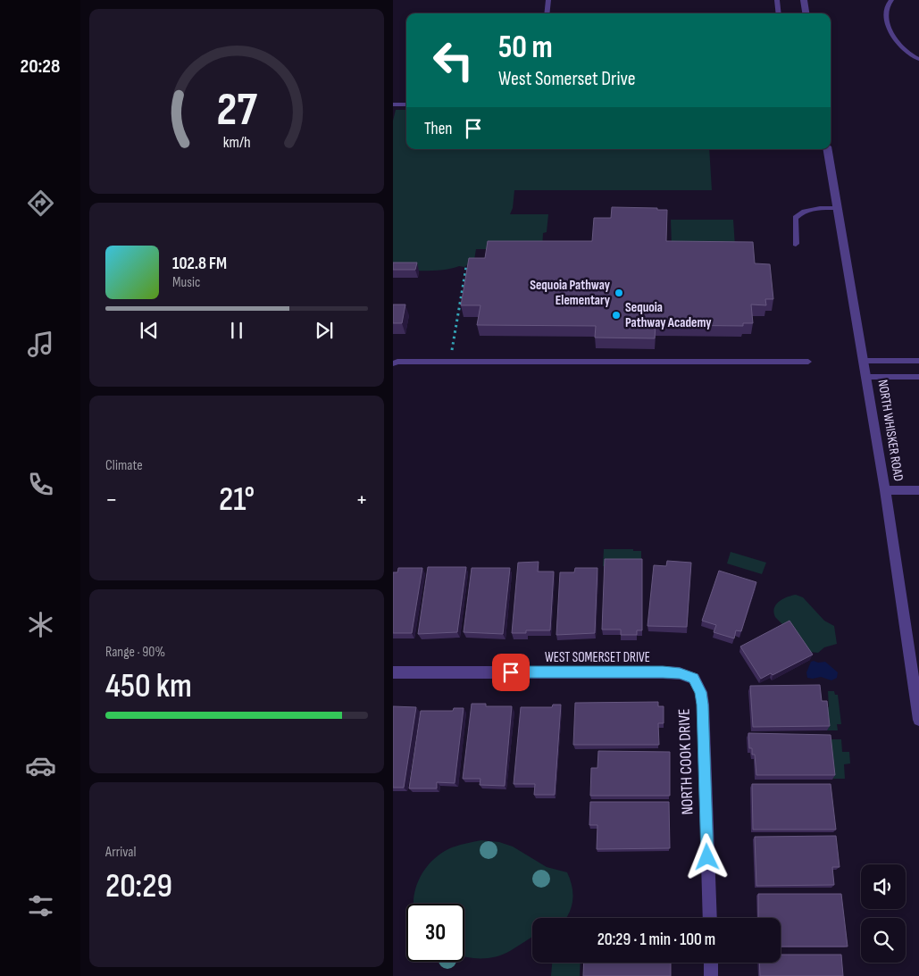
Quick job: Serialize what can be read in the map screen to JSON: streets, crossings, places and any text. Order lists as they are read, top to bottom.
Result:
{
  "streets": {
    "street": ["NORTH WHISKER ROAD", "WEST SOMERSET DRIVE", "NORTH COOK DRIVE"]
  },
  "crossings": [
    ["WEST SOMERSET DRIVE", "NORTH COOK DRIVE"]
  ],
  "places": ["Sequoia Pathway Elementary", "Sequoia Pathway Academy"],
  "page": {
    "tabs": "20:28",
    "turn": ["50 m", "West Somerset Drive"],
    "then": "Then",
    "song": ["102.8 FM", "Music"],
    "tile": [
      "Climate",
      ["Range · 90%", "450 km"],
      ["Arrival", "20:29"]
    ],
    "heat": ["−", "21°", "+"],
    "limit": "30",
    "trip": "20:29 · 1 min · 100 m",
    "gauge": ["27", "km/h"]
  }
}
